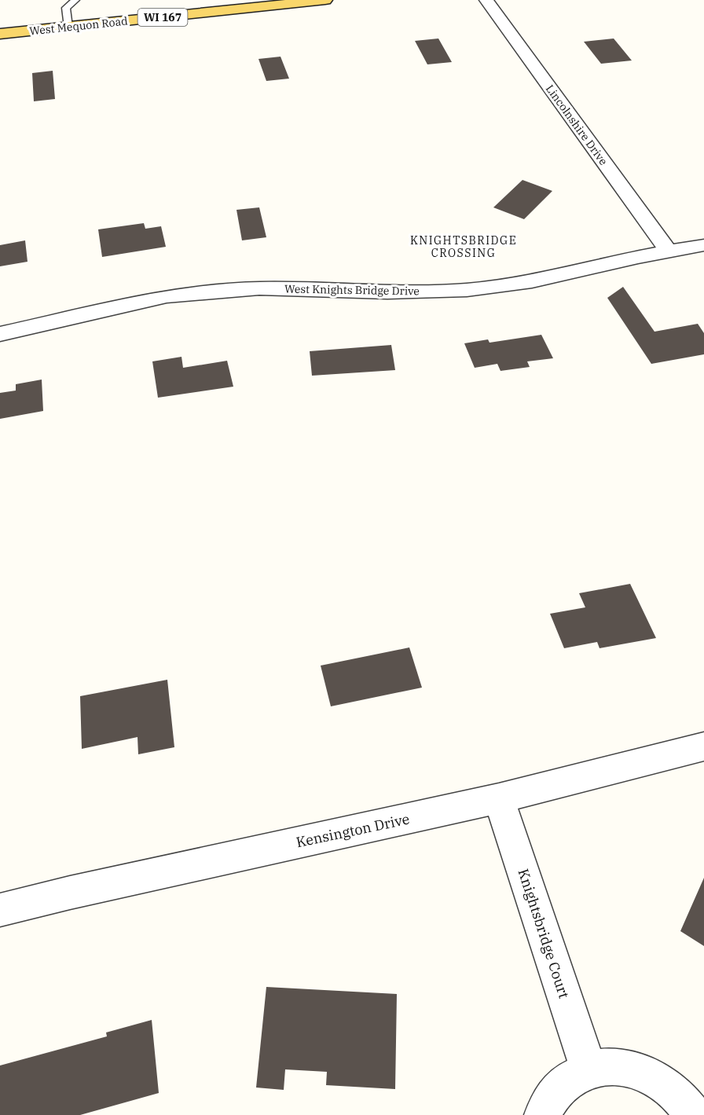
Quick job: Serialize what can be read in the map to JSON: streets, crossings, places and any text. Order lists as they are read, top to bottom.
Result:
{
  "streets": {
    "main road": ["WI 167", "West Mequon Road"],
    "street": [
      "Lincolnshire Drive",
      "West Knights Bridge Drive",
      "Kensington Drive",
      "Knightsbridge Court"
    ]
  },
  "crossings": [
    ["Lincolnshire Drive", "West Knights Bridge Drive"],
    ["Kensington Drive", "Knightsbridge Court"]
  ],
  "districts": ["KNIGHTSBRIDGE CROSSING"]
}
